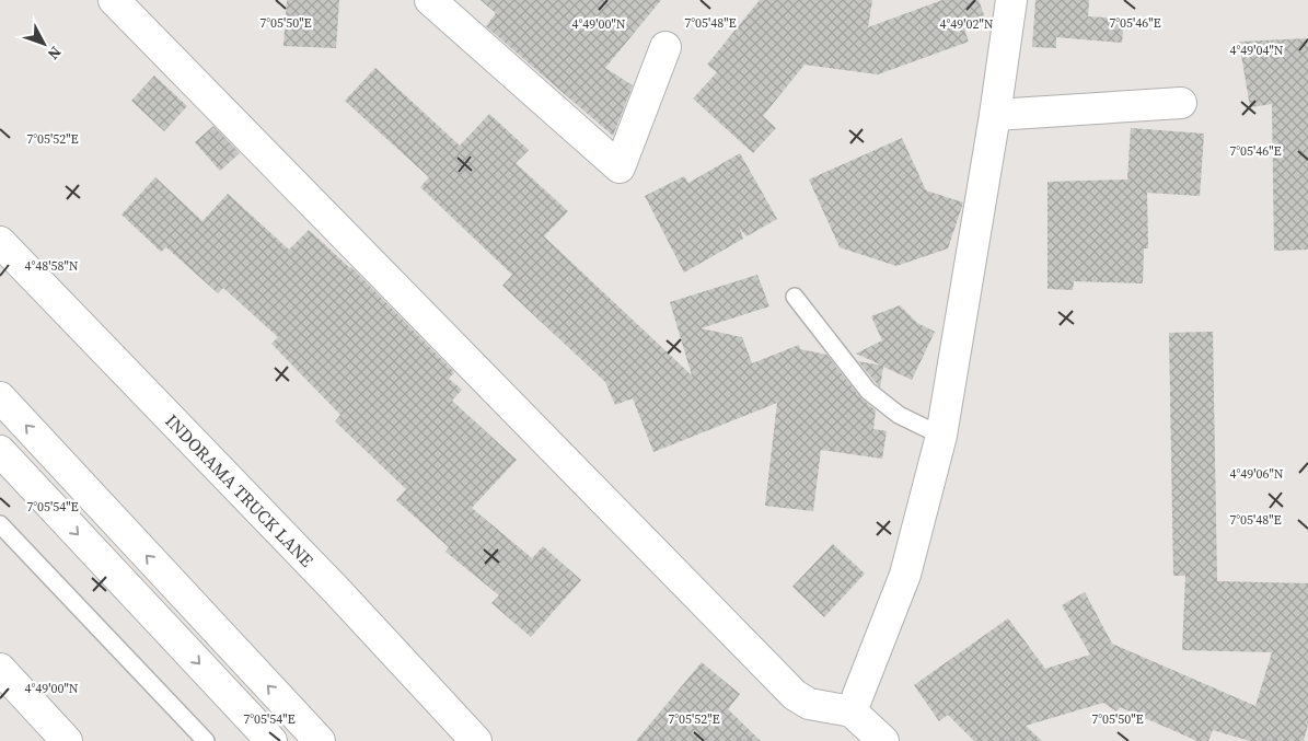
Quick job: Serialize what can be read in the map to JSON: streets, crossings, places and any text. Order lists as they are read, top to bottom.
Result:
{
  "streets": {
    "street": ["INDORAMA TRUCK LANE"]
  },
  "north": "bottom right",
  "coordinates": [
    "7°05'50\"E",
    "7°05'48\"E",
    "7°05'46\"E",
    "4°49'00\"N",
    "4°49'02\"N",
    "4°49'04\"N",
    "7°05'52\"E",
    "4°48'58\"N",
    "4°49'06\"N",
    "7°05'54\"E"
  ]
}
